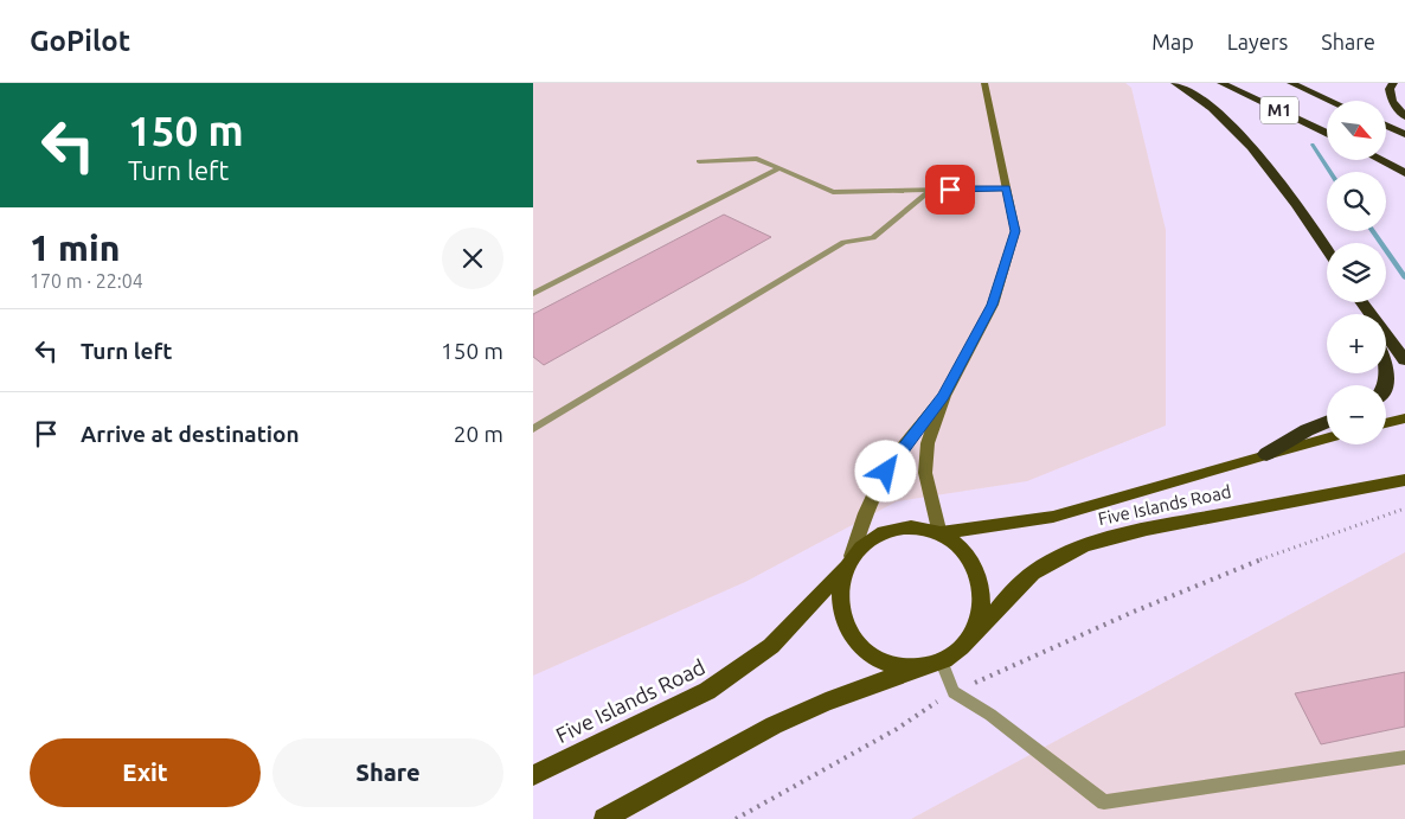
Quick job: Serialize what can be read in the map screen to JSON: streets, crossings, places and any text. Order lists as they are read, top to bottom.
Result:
{
  "streets": {
    "highway": ["M1"],
    "main road": ["Five Islands Road"]
  },
  "north": "bottom right",
  "page": {
    "header": "GoPilot",
    "nav": ["Map", "Layers", "Share"],
    "turn": ["150 m", "Turn left"],
    "map_buttons": ["+", "−"],
    "heading": ["1 min", "170 m · 22:04"],
    "list": [
      {
        "name": "Turn left",
        "value": "150 m"
      },
      {
        "name": "Arrive at destination",
        "value": "20 m"
      }
    ],
    "buttons": ["Exit", "Share"]
  }
}
